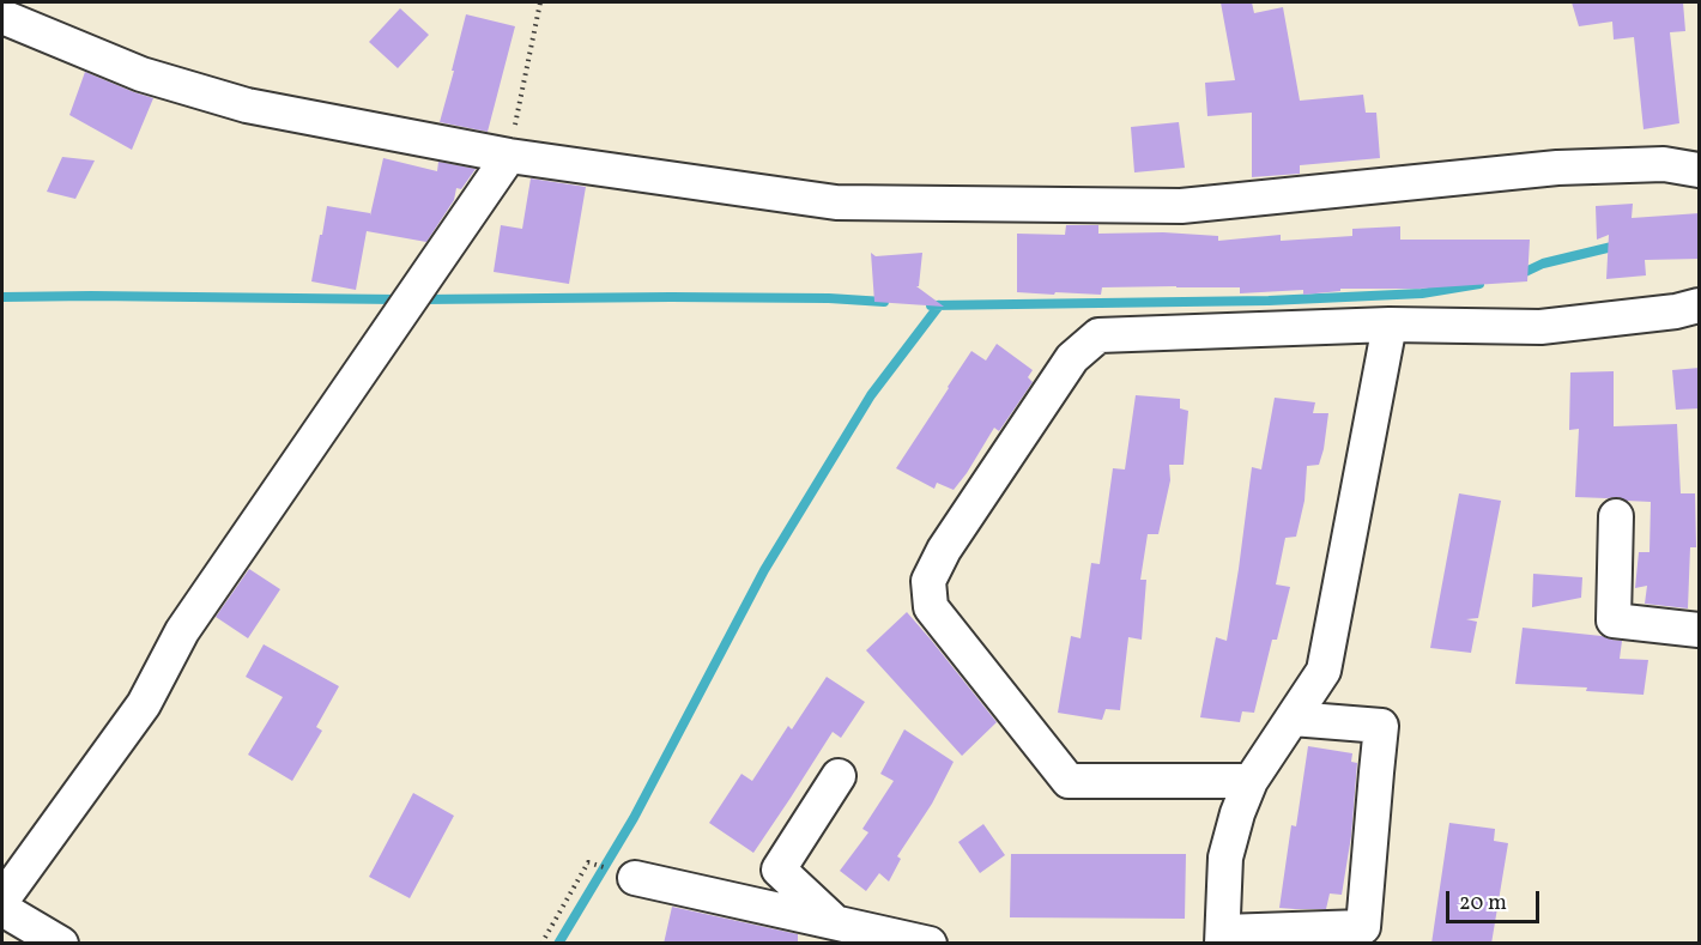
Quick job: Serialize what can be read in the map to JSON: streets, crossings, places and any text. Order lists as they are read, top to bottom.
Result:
{
  "scale_bar": "20 m"
}
